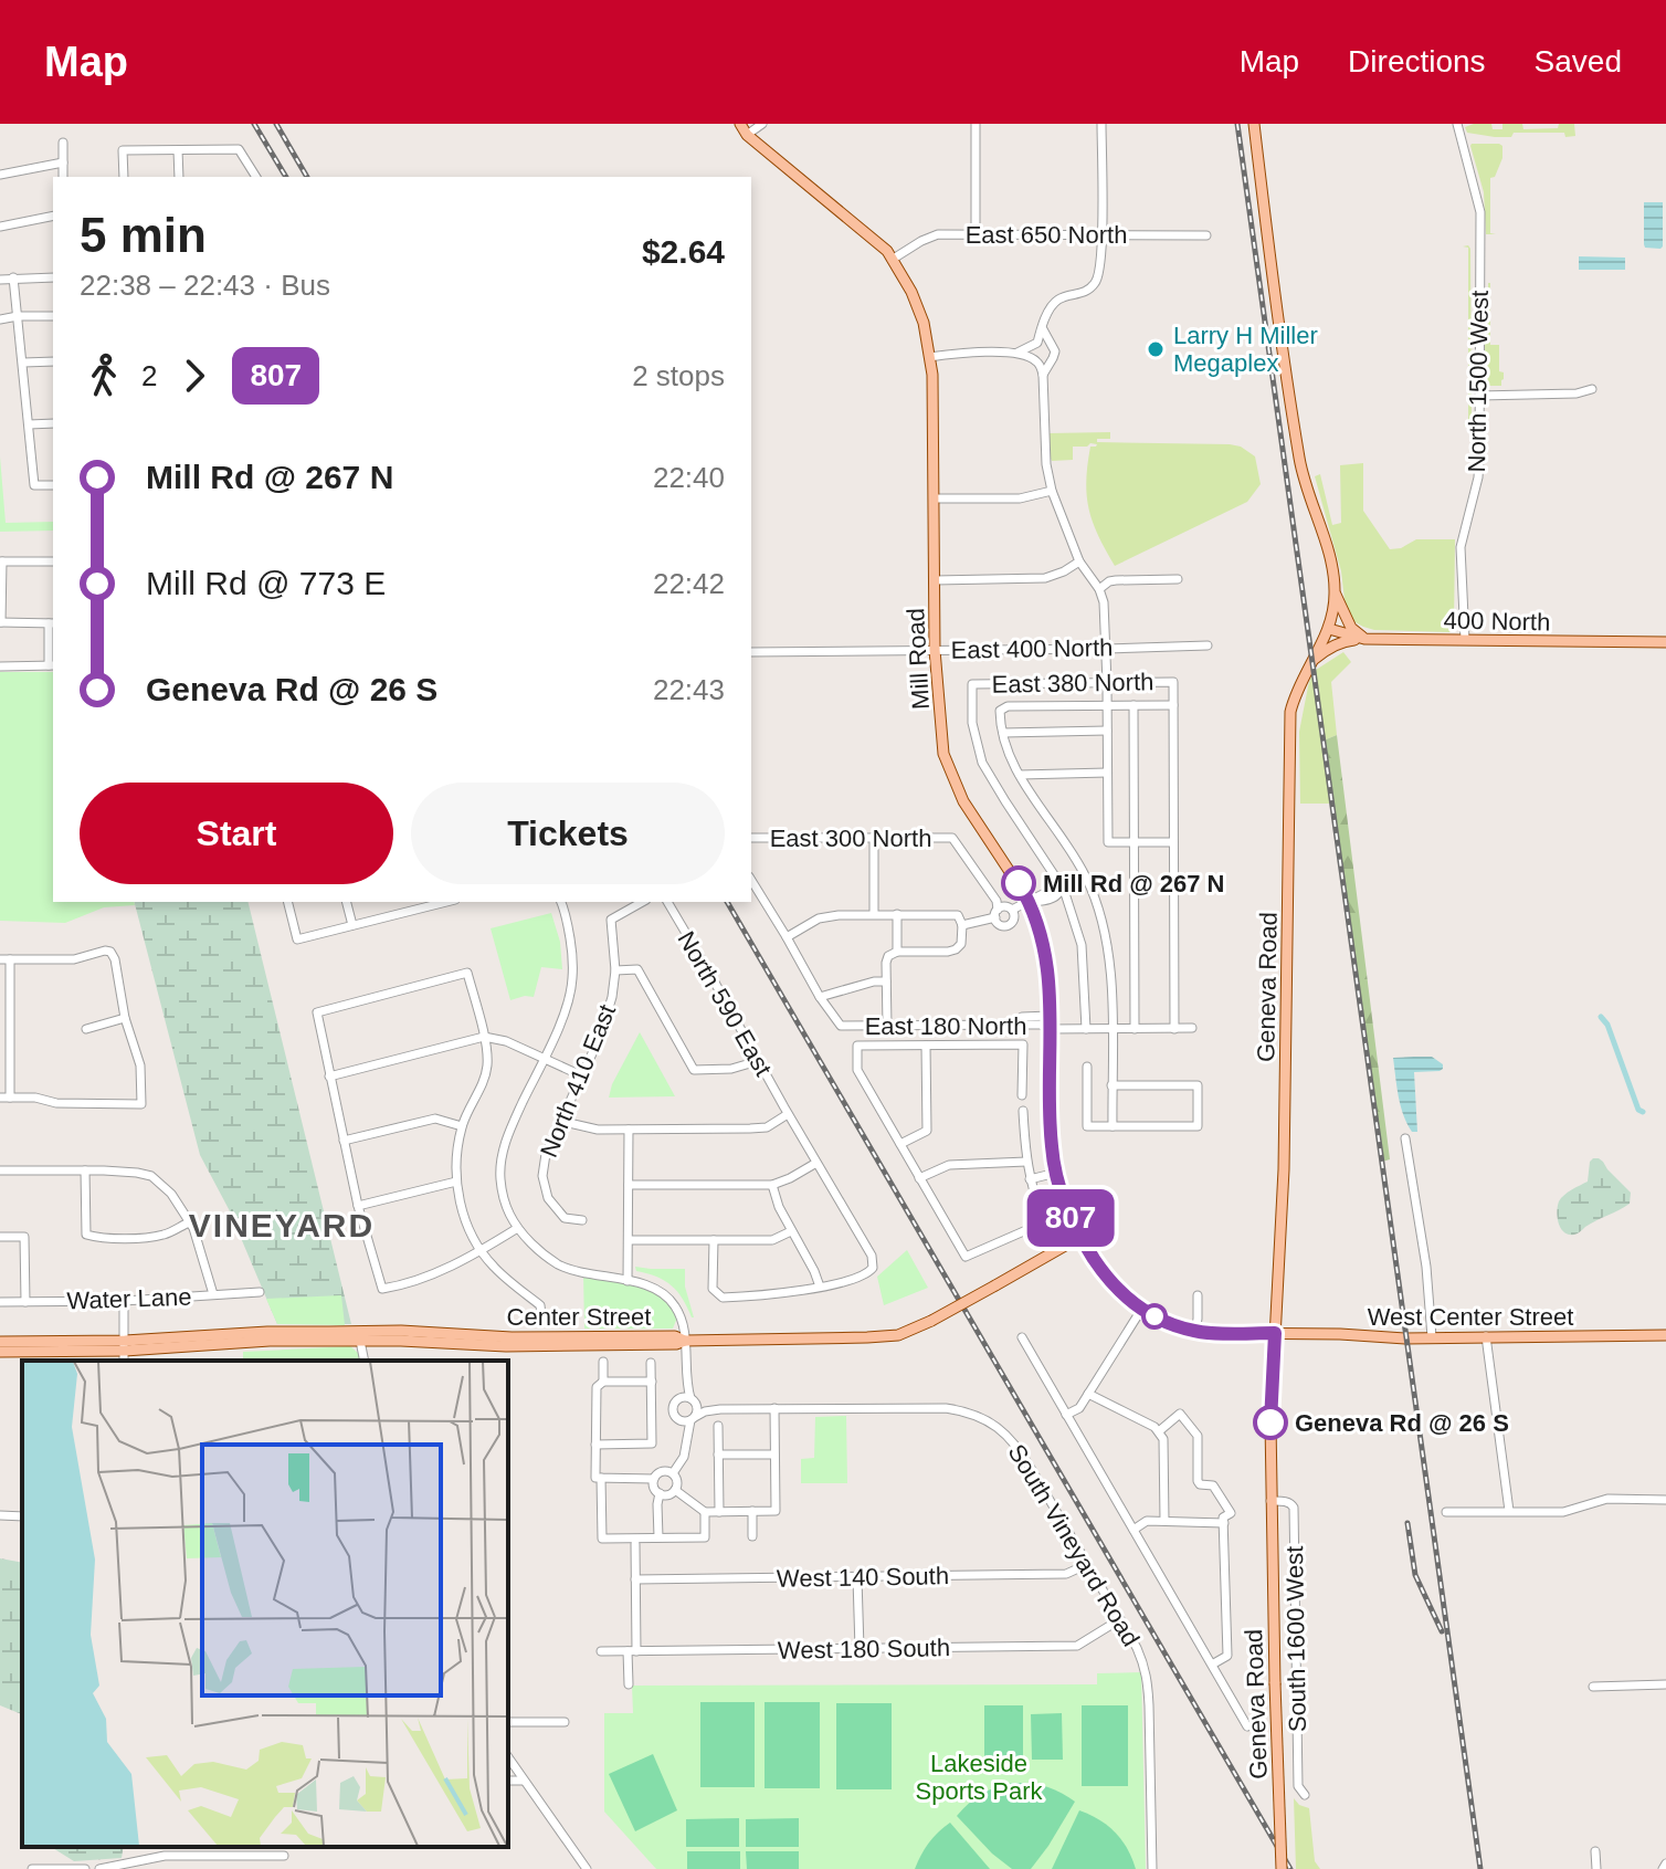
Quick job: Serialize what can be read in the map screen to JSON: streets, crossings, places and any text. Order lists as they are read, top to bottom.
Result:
{
  "streets": {
    "main road": [
      "400 North",
      "Mill Road",
      "Geneva Road",
      "Center Street",
      "West Center Street"
    ],
    "street": [
      "East 650 North",
      "North 1500 West",
      "East 400 North",
      "East 380 North",
      "East 300 North",
      "North 590 East",
      "East 180 North",
      "North 410 East",
      "Water Lane",
      "South Vineyard Road",
      "West 140 South",
      "South 1600 West",
      "West 180 South"
    ]
  },
  "crossings": [
    ["East 650 North", "Mill Road"],
    ["North 1500 West", "400 North"],
    ["400 North", "Geneva Road"],
    ["East 400 North", "Mill Road"],
    ["Mill Road", "East 180 North"],
    ["Mill Road", "Center Street"],
    ["Mill Road", "West Center Street"],
    ["East 380 North", "East 180 North"],
    ["Geneva Road", "West Center Street"],
    ["Geneva Road", "South 1600 West"],
    ["South Vineyard Road", "West 140 South"],
    ["South Vineyard Road", "West 180 South"]
  ],
  "districts": ["VINEYARD"],
  "parks": ["Lakeside Sports Park"],
  "places": ["Larry H Miller Megaplex", "Mill Rd @ 267 N", "Geneva Rd @ 26 S"],
  "lines": ["bus line 807"],
  "page": {
    "header": "Map",
    "nav": ["Map", "Directions", "Saved"],
    "on_map": "807",
    "heading": ["5 min", "22:38 – 22:43 · Bus", "$2.64"],
    "legs": ["2", "807", "2 stops"],
    "list": [
      {
        "name": "Mill Rd @ 267 N",
        "value": "22:40"
      },
      {
        "name": "Mill Rd @ 773 E",
        "value": "22:42"
      },
      {
        "name": "Geneva Rd @ 26 S",
        "value": "22:43"
      }
    ],
    "buttons": ["Start", "Tickets"]
  }
}
